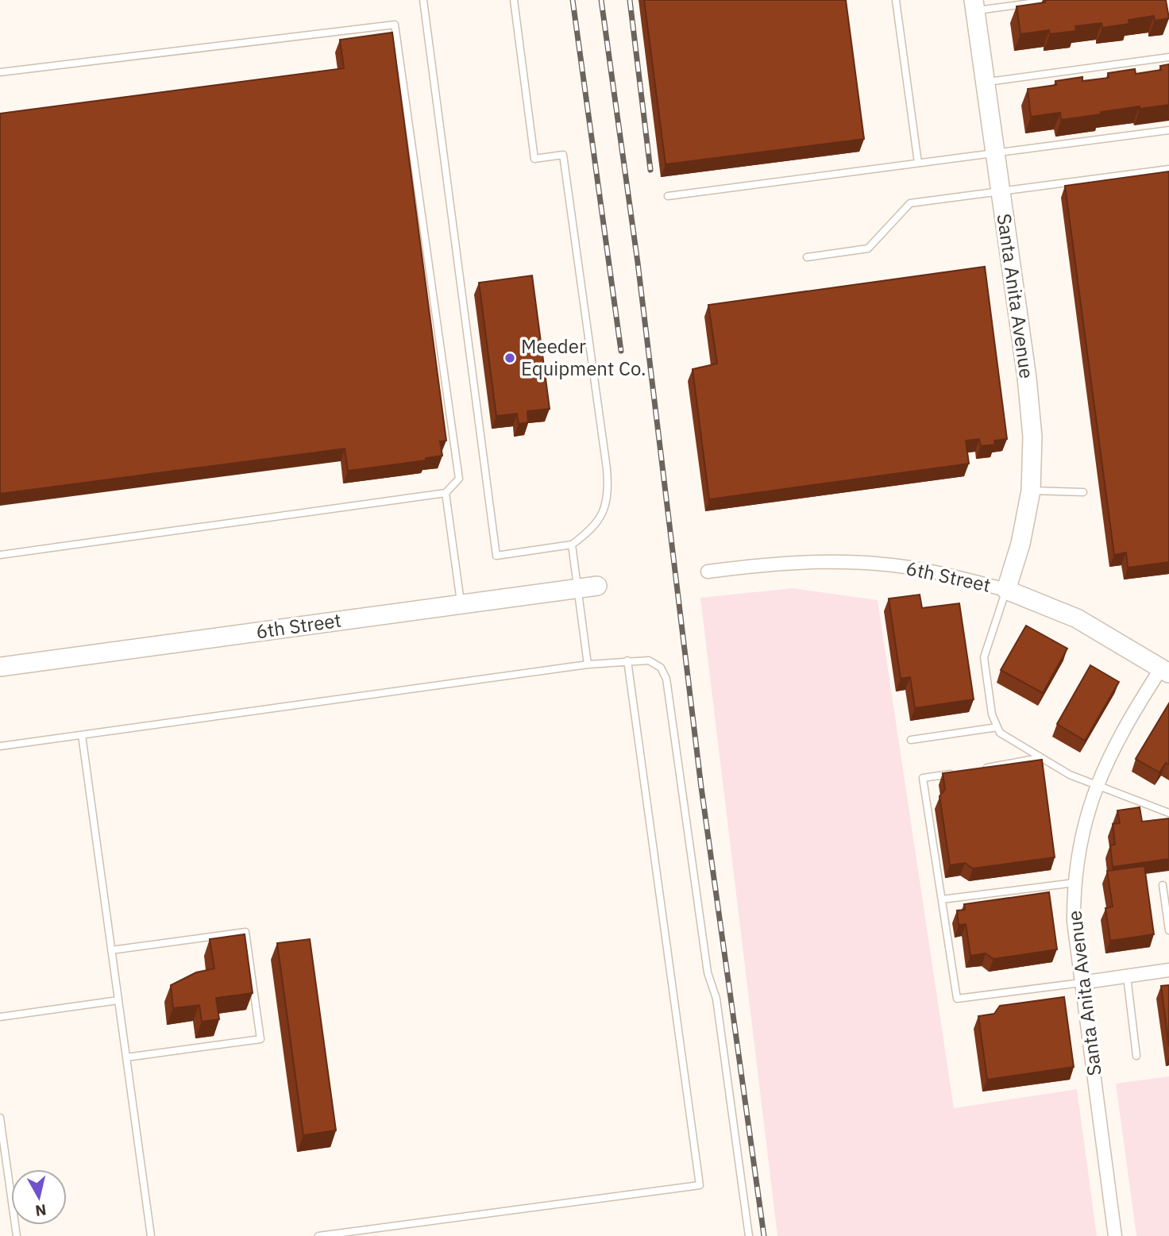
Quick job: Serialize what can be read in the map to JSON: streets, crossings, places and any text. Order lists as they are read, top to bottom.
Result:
{
  "streets": {
    "street": ["Santa Anita Avenue", "6th Street"]
  },
  "crossings": [
    ["Santa Anita Avenue", "6th Street"]
  ],
  "places": ["Meeder Equipment Co."],
  "north": "bottom"
}
